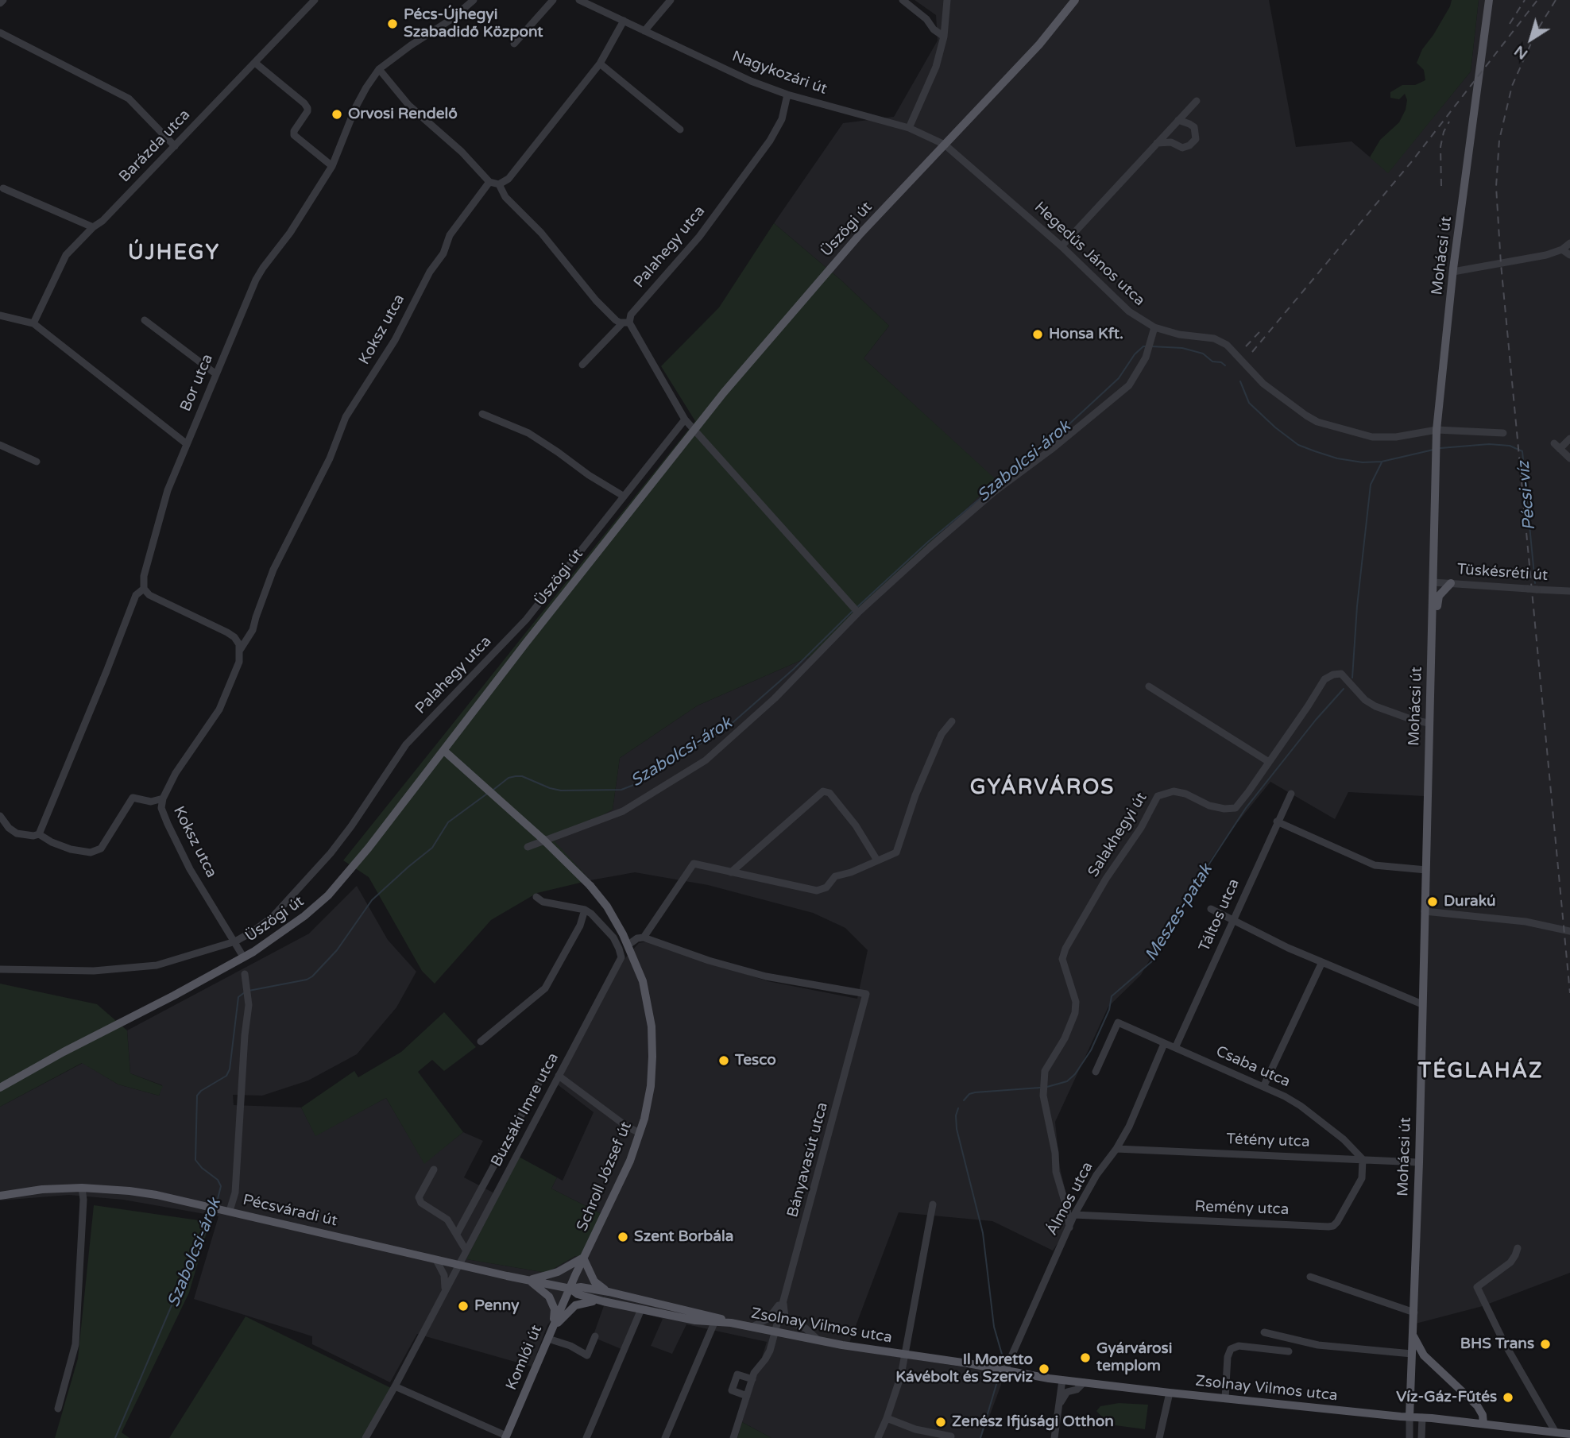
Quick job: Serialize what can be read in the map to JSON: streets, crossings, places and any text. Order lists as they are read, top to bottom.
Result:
{
  "streets": {
    "main road": [
      "Üszögi út",
      "Mohácsi út",
      "Schroll József út",
      "Pécsváradi út",
      "Zsolnay Vilmos utca",
      "Komlói út"
    ],
    "street": [
      "Nagykozári út",
      "Barázda utca",
      "Palahegy utca",
      "Hegedűs János utca",
      "Koksz utca",
      "Bor utca",
      "Tüskésréti út",
      "Salakhegyi út",
      "Táltos utca",
      "Csaba utca",
      "Buzsáki Imre utca",
      "Tétény utca",
      "Bányavasút utca",
      "Álmos utca",
      "Remény utca"
    ]
  },
  "crossings": [
    ["Nagykozári út", "Üszögi út"],
    ["Nagykozári út", "Palahegy utca"],
    ["Nagykozári út", "Hegedűs János utca"],
    ["Üszögi út", "Hegedűs János utca"],
    ["Üszögi út", "Koksz utca"],
    ["Üszögi út", "Schroll József út"],
    ["Palahegy utca", "Koksz utca"],
    ["Hegedűs János utca", "Mohácsi út"],
    ["Mohácsi út", "Tüskésréti út"],
    ["Mohácsi út", "Salakhegyi út"],
    ["Mohácsi út", "Tétény utca"],
    ["Mohácsi út", "Zsolnay Vilmos utca"],
    ["Salakhegyi út", "Álmos utca"],
    ["Táltos utca", "Csaba utca"],
    ["Csaba utca", "Tétény utca"],
    ["Csaba utca", "Álmos utca"],
    ["Csaba utca", "Remény utca"],
    ["Buzsáki Imre utca", "Pécsváradi út"],
    ["Tétény utca", "Álmos utca"],
    ["Tétény utca", "Remény utca"],
    ["Bányavasút utca", "Zsolnay Vilmos utca"],
    ["Schroll József út", "Pécsváradi út"],
    ["Schroll József út", "Zsolnay Vilmos utca"],
    ["Schroll József út", "Komlói út"],
    ["Álmos utca", "Remény utca"],
    ["Álmos utca", "Zsolnay Vilmos utca"],
    ["Pécsváradi út", "Zsolnay Vilmos utca"],
    ["Pécsváradi út", "Komlói út"],
    ["Zsolnay Vilmos utca", "Komlói út"]
  ],
  "districts": ["ÚJHEGY", "GYÁRVÁROS", "TÉGLAHÁZ"],
  "water": ["Szabolcsi-árok", "Pécsi-víz", "Meszes-patak"],
  "places": [
    "Pécs-Újhegyi Szabadidő Központ",
    "Orvosi Rendelő",
    "Honsa Kft.",
    "Durakú",
    "Tesco",
    "Szent Borbála",
    "Penny",
    "BHS Trans",
    "Gyárvárosi templom",
    "Il Moretto Kávébolt és Szerviz",
    "Víz-Gáz-Fűtés",
    "Zenész Ifjúsági Otthon"
  ],
  "north": "bottom left"
}
